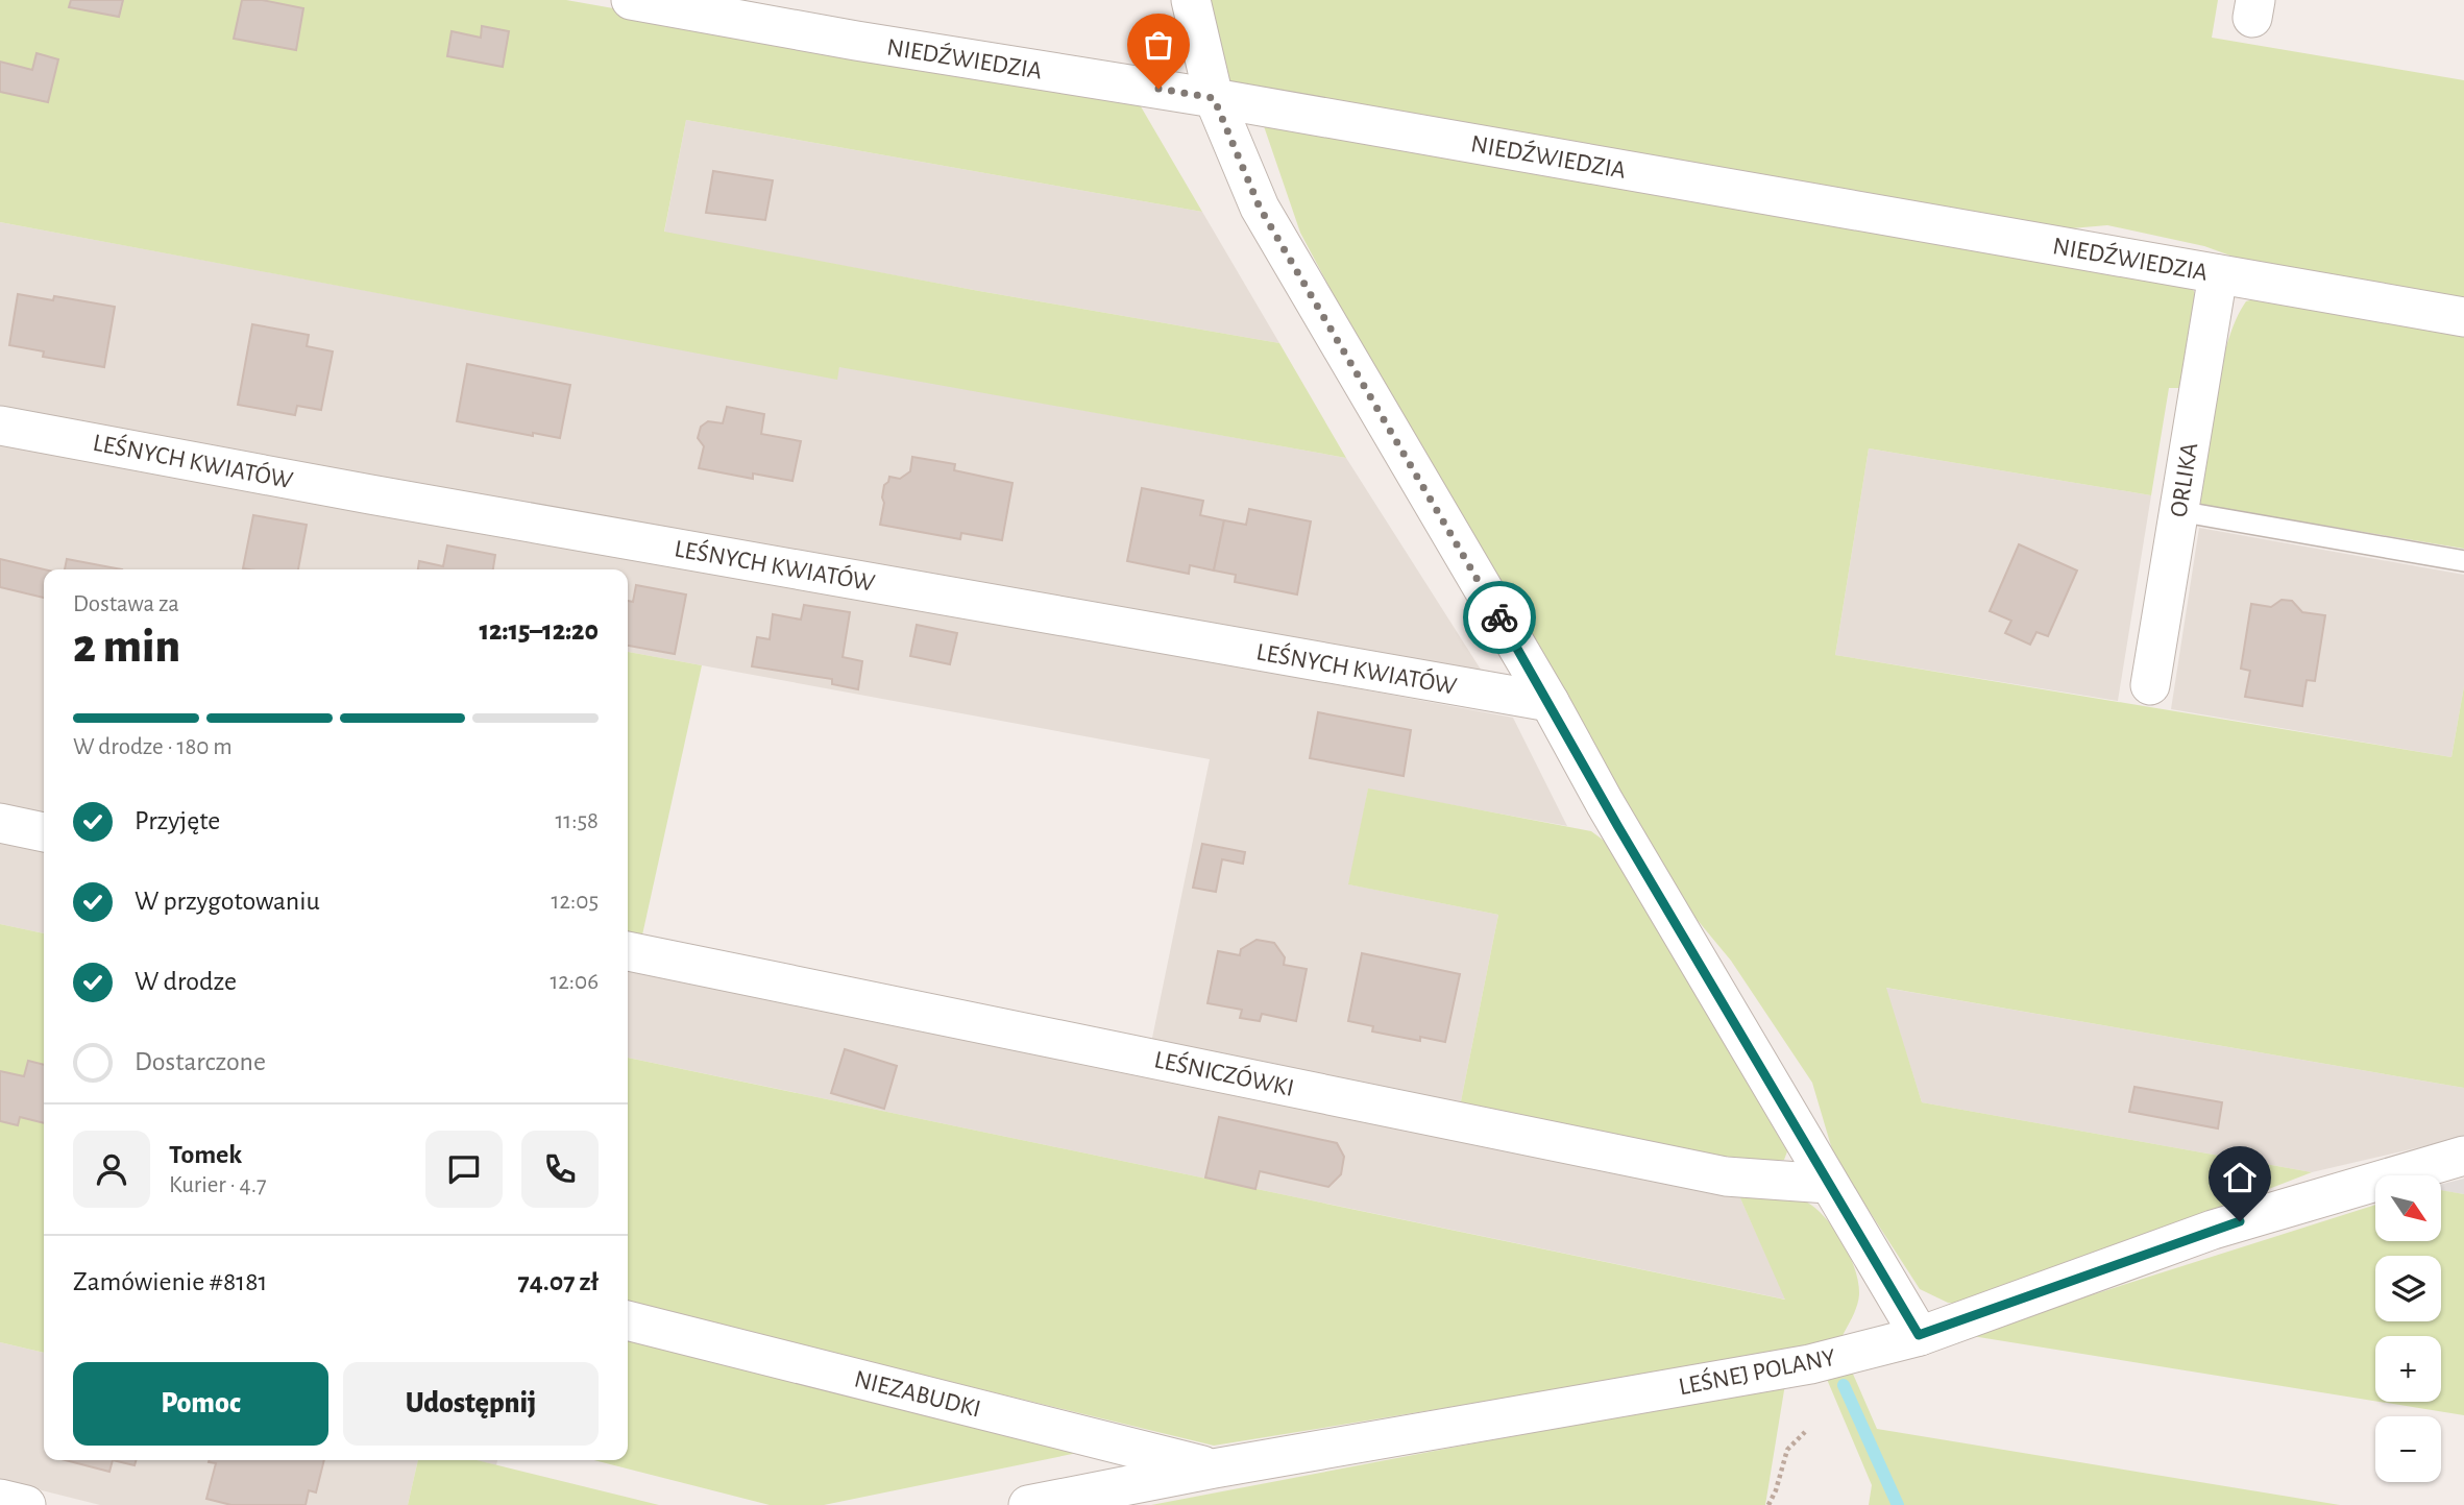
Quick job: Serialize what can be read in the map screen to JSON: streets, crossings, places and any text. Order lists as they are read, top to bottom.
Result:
{
  "streets": {
    "street": [
      "NIEDŹWIEDZIA",
      "LEŚNYCH KWIATÓW",
      "ORLIKA",
      "LEŚNICZÓWKI",
      "LEŚNEJ POLANY",
      "NIEZABUDKI"
    ]
  },
  "crossings": [
    ["NIEDŹWIEDZIA", "ORLIKA"],
    ["LEŚNEJ POLANY", "NIEZABUDKI"]
  ],
  "north": "bottom right",
  "page": {
    "heading": ["2 min", "Dostawa za", "12:15–12:20"],
    "panel": [
      "Tomek",
      "Kurier · 4.7",
      "Zamówienie #8181",
      "74.07 zł"
    ],
    "bar": "W drodze · 180 m",
    "list": [
      ["Przyjęte", "11:58"],
      ["W przygotowaniu", "12:05"],
      ["W drodze", "12:06"],
      "Dostarczone"
    ],
    "map_buttons": ["+", "−"],
    "buttons": ["Pomoc", "Udostępnij"]
  }
}
